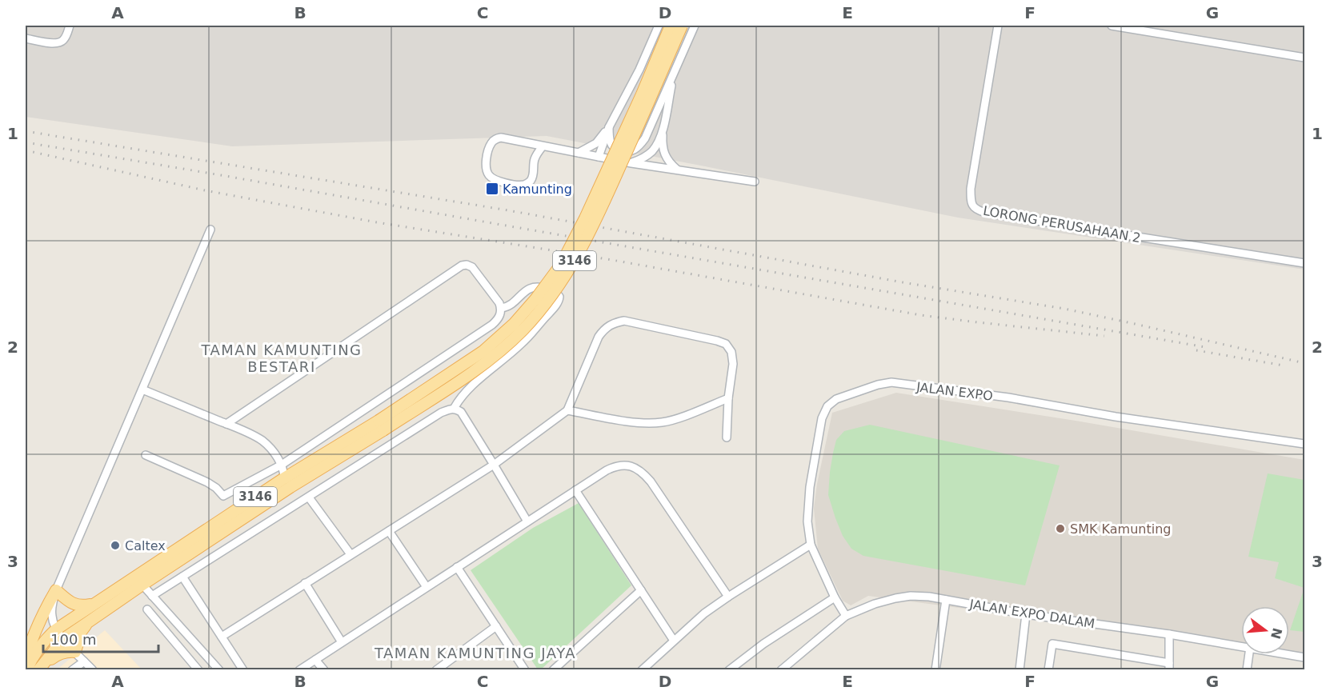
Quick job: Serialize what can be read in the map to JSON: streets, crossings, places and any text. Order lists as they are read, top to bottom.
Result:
{
  "streets": {
    "main road": ["3146"],
    "street": ["LORONG PERUSAHAAN 2", "JALAN EXPO", "JALAN EXPO DALAM"]
  },
  "crossings": [
    ["JALAN EXPO", "JALAN EXPO DALAM"]
  ],
  "districts": ["TAMAN KAMUNTING BESTARI", "TAMAN KAMUNTING JAYA"],
  "places": {
    "transit": ["Kamunting"],
    "other": ["SMK Kamunting", "Caltex"]
  },
  "scale_bar": "100 m",
  "north": "right",
  "grid": {
    "columns": [
      "A",
      "B",
      "C",
      "D",
      "E",
      "F",
      "G"
    ],
    "rows": ["1", "2", "3"]
  }
}
